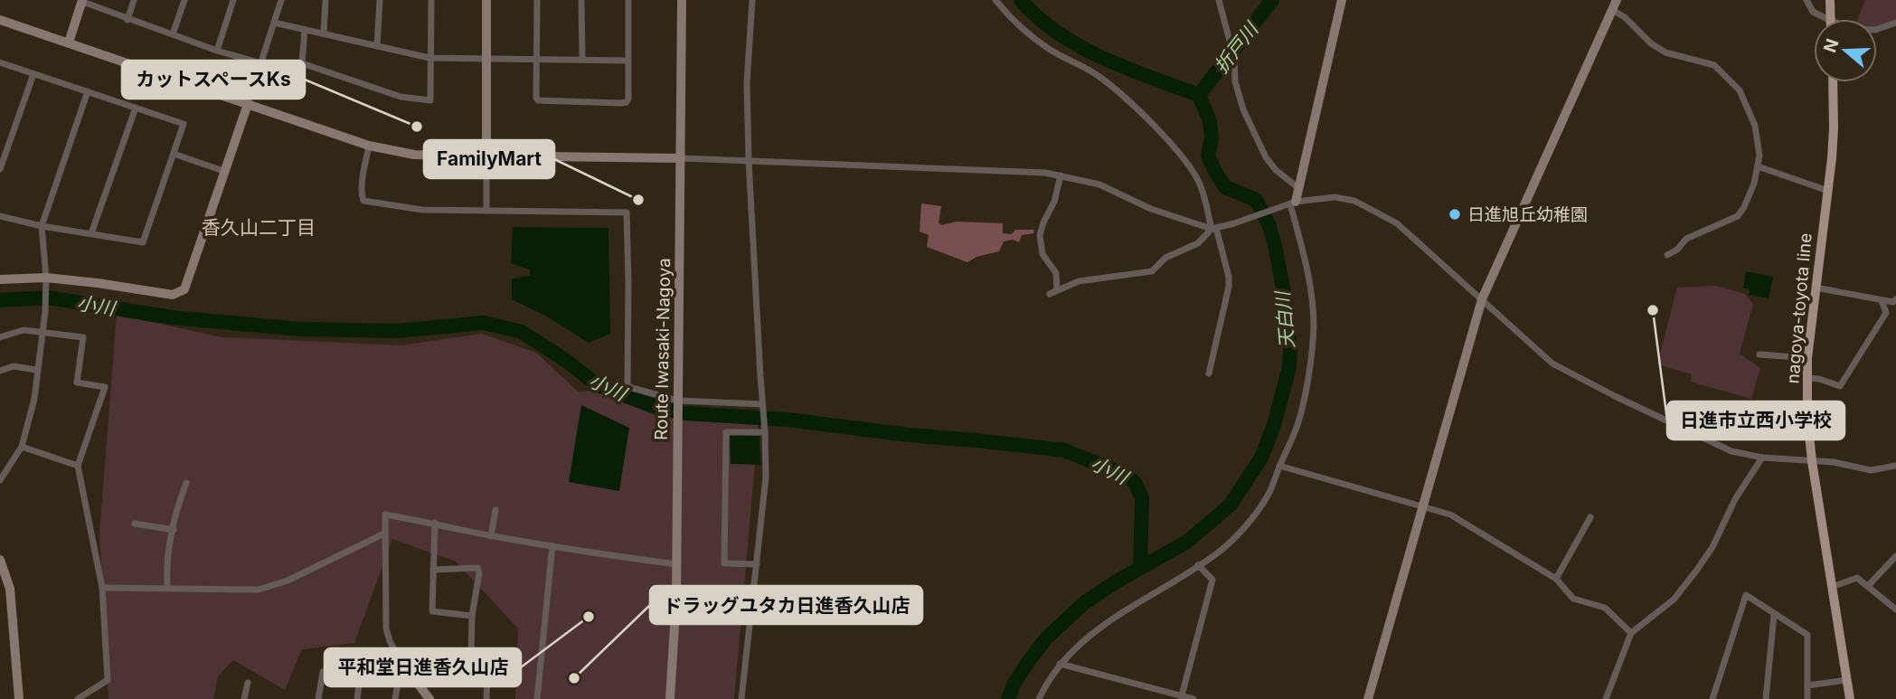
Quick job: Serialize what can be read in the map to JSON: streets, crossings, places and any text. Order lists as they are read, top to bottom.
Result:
{
  "streets": {
    "main road": ["nagoya-toyota line"],
    "street": ["Route Iwasaki-Nagoya"]
  },
  "districts": ["香久山二丁目"],
  "water": ["折戸川", "小川", "天白川"],
  "places": [
    "カットスペースKs",
    "FamilyMart",
    "日進旭丘幼稚園",
    "日進市立西小学校",
    "平和堂日進香久山店",
    "ドラッグユタカ日進香久山店"
  ],
  "north": "left"
}
